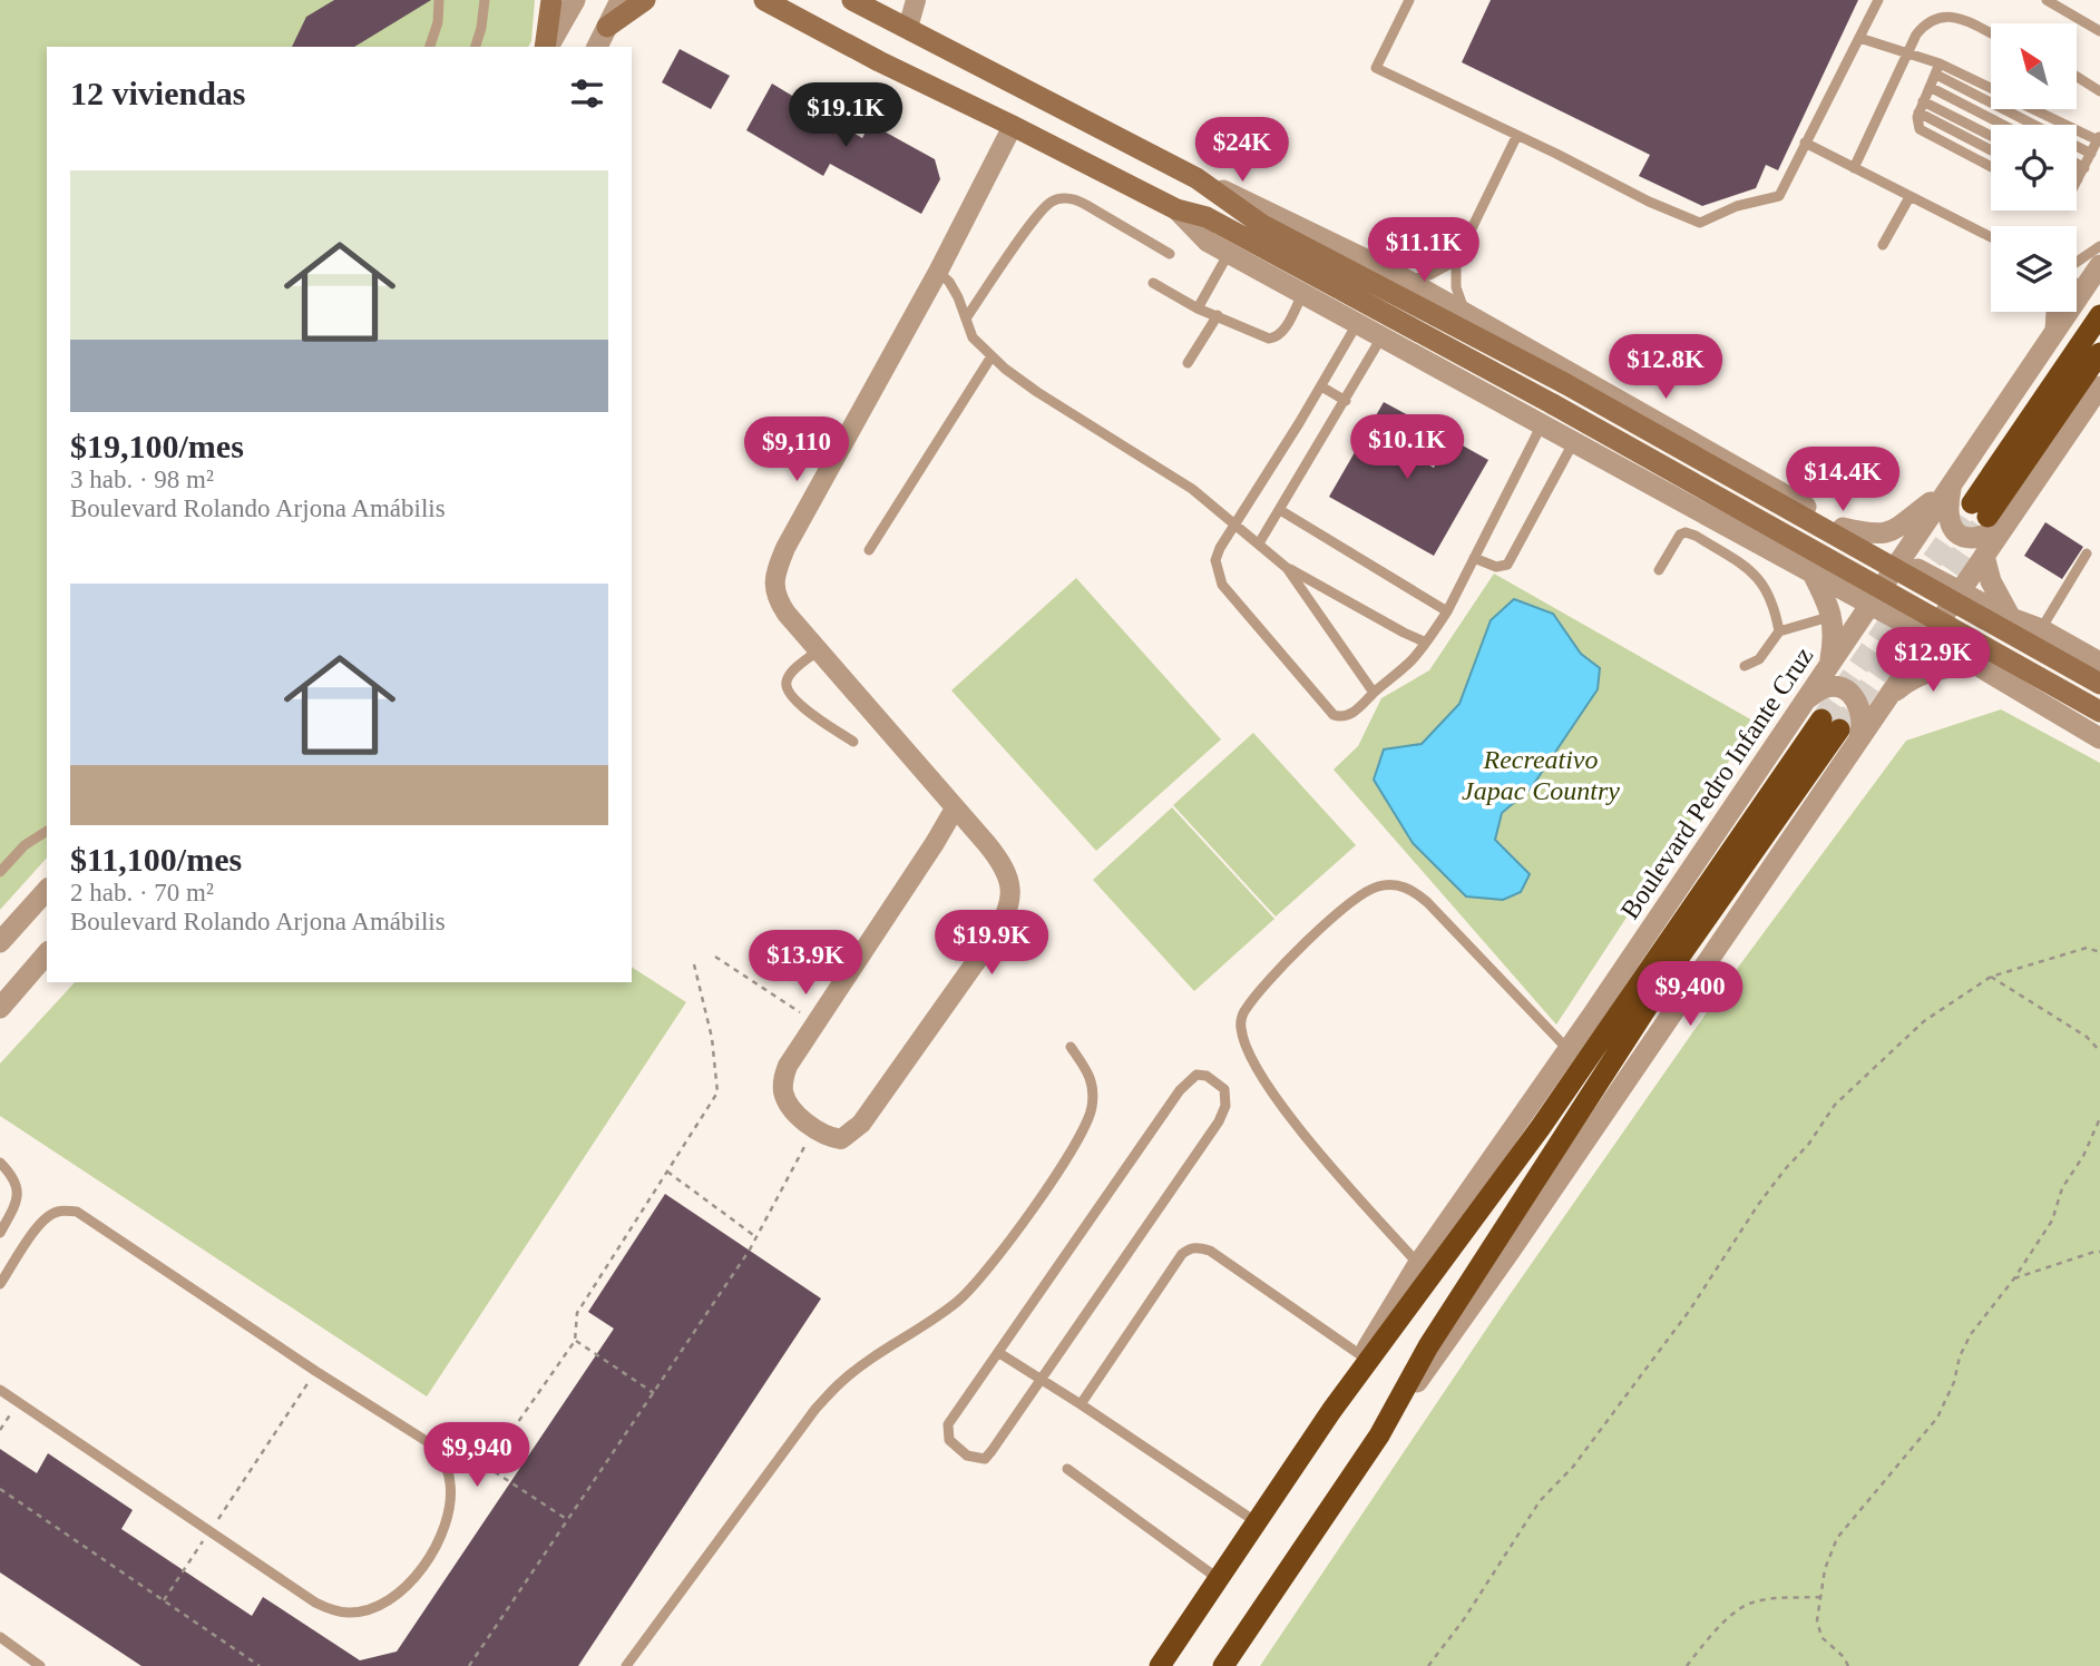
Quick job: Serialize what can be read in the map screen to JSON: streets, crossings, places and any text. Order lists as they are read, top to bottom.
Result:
{
  "streets": {
    "highway": ["Boulevard Pedro Infante Cruz"]
  },
  "parks": ["Recreativo Japac Country"],
  "north": "top left",
  "page": {
    "heading": "12 viviendas",
    "price": [
      "$19.1K",
      "$24K",
      "$11.1K",
      "$12.8K",
      "$10.1K",
      "$9,110",
      "$14.4K",
      "$12.9K",
      "$19.9K",
      "$13.9K",
      "$9,400",
      "$9,940"
    ],
    "list": [
      {
        "name": "$19,100/mes",
        "note": "3 hab. · 98 m² · Boulevard Rolando Arjona Amábilis"
      },
      {
        "name": "$11,100/mes",
        "note": "2 hab. · 70 m² · Boulevard Rolando Arjona Amábilis"
      }
    ]
  }
}
